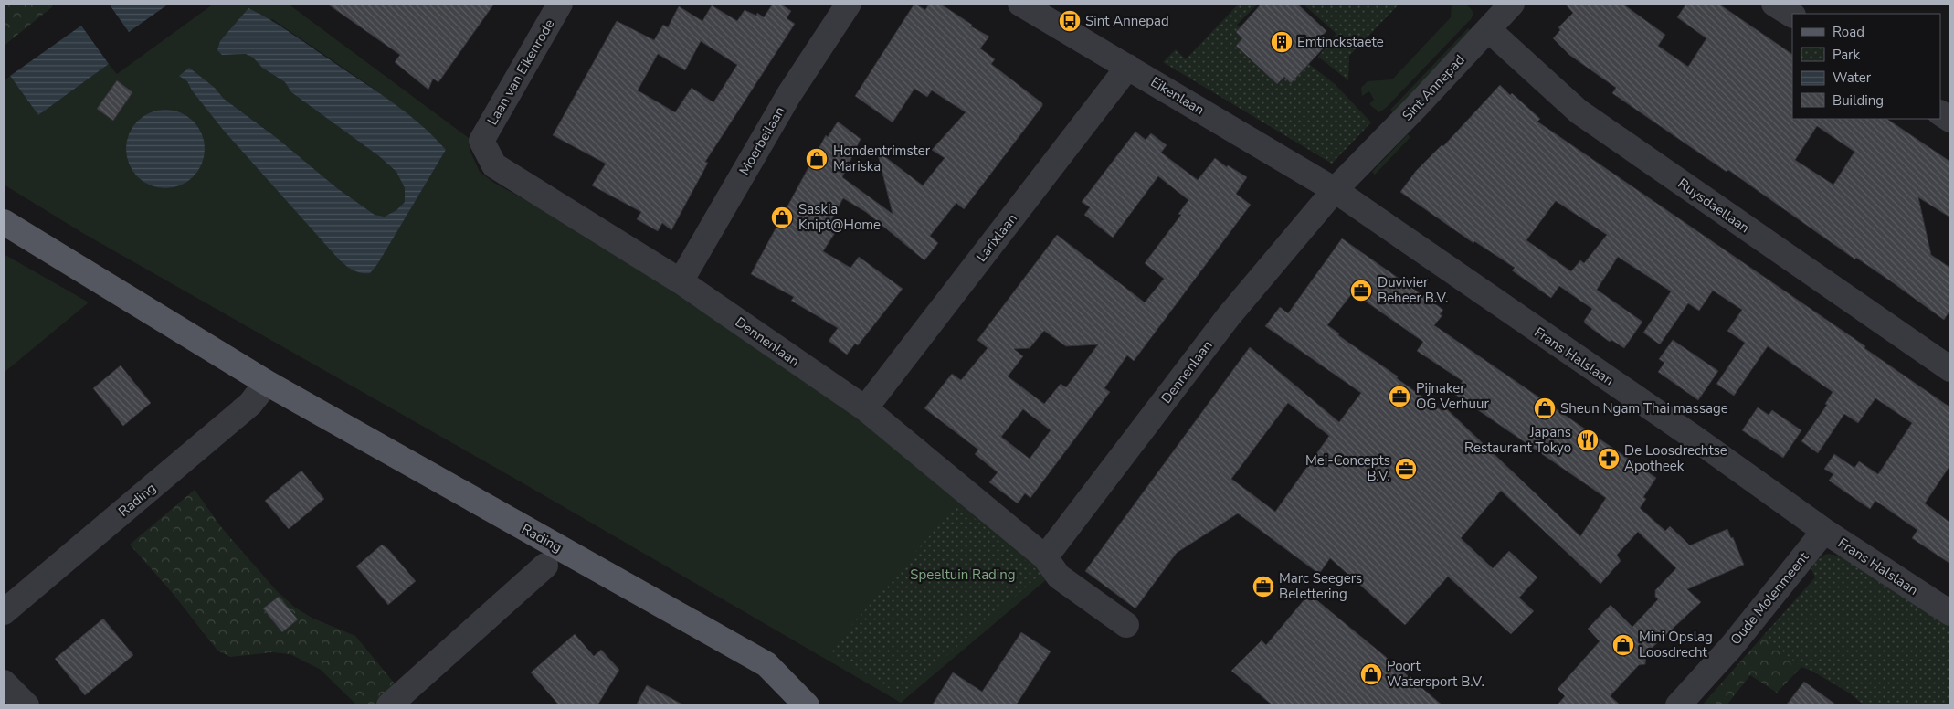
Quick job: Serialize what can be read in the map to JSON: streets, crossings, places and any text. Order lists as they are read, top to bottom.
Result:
{
  "streets": {
    "main road": ["Rading"],
    "street": [
      "Laan van Eikenrode",
      "Sint Annepad",
      "Eikenlaan",
      "Moerbeilaan",
      "Ruysdaellaan",
      "Larixlaan",
      "Dennenlaan",
      "Frans Halslaan",
      "Oude Molenmeent"
    ]
  },
  "crossings": [
    ["Laan van Eikenrode", "Dennenlaan"],
    ["Sint Annepad", "Eikenlaan"],
    ["Sint Annepad", "Ruysdaellaan"],
    ["Sint Annepad", "Dennenlaan"],
    ["Sint Annepad", "Frans Halslaan"],
    ["Eikenlaan", "Larixlaan"],
    ["Eikenlaan", "Dennenlaan"],
    ["Eikenlaan", "Frans Halslaan"],
    ["Moerbeilaan", "Dennenlaan"],
    ["Larixlaan", "Dennenlaan"],
    ["Dennenlaan", "Frans Halslaan"],
    ["Frans Halslaan", "Oude Molenmeent"]
  ],
  "parks": ["Speeltuin Rading"],
  "places": {
    "bus stop": ["Sint Annepad"],
    "building": ["Emtinckstaete"],
    "shop": [
      "Hondentrimster Mariska",
      "Saskia Knipt@Home",
      "Sheun Ngam Thai massage",
      "Mini Opslag Loosdrecht",
      "Poort Watersport B.V."
    ],
    "office": [
      "Duvivier Beheer B.V.",
      "Pijnaker OG Verhuur",
      "Mei-Concepts B.V.",
      "Marc Seegers Belettering"
    ],
    "restaurant": ["Japans Restaurant Tokyo"],
    "pharmacy": ["De Loosdrechtse Apotheek"]
  },
  "legend": [
    "Road",
    "Park",
    "Water",
    "Building"
  ]
}
